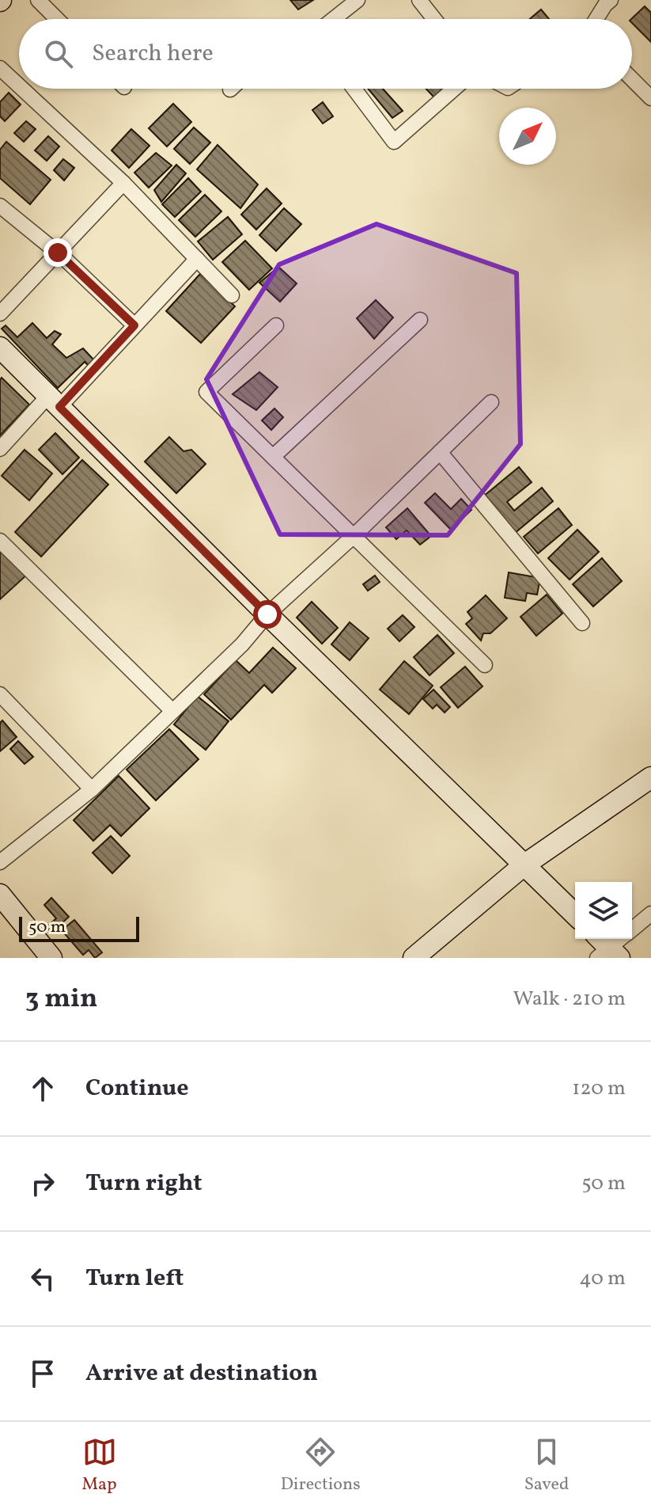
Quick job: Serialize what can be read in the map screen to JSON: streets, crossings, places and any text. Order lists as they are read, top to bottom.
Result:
{
  "scale_bar": "50 m",
  "north": "top right",
  "page": {
    "search": "Search here",
    "scale": "50 m",
    "heading": ["3 min", "Walk · 210 m"],
    "list": [
      ["Continue", "120 m"],
      ["Turn right", "50 m"],
      ["Turn left", "40 m"],
      "Arrive at destination"
    ],
    "nav": ["Map", "Directions", "Saved"]
  }
}
